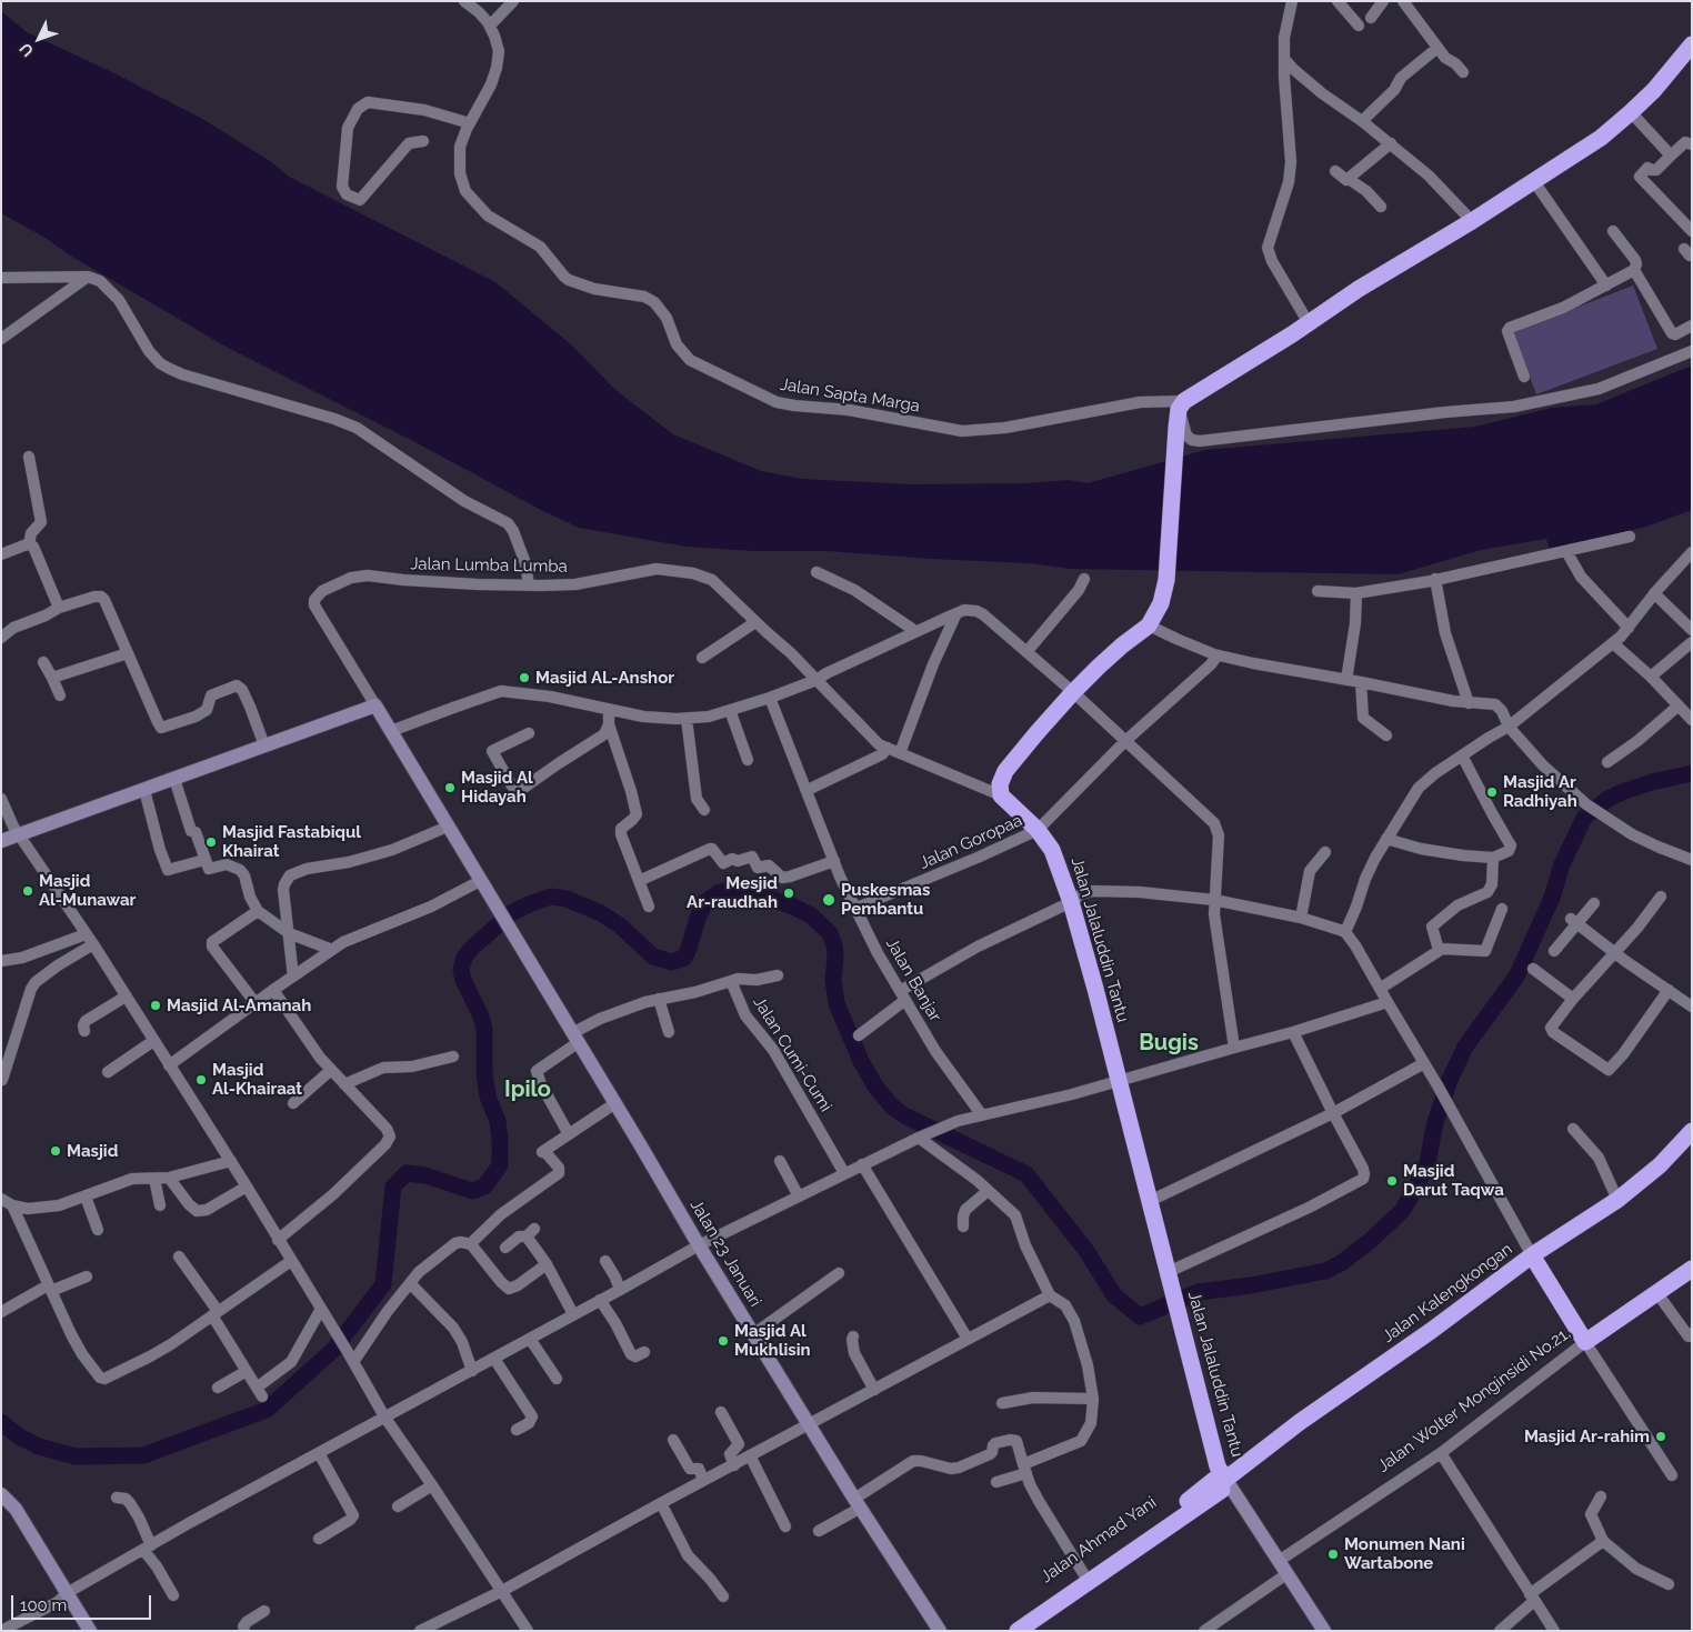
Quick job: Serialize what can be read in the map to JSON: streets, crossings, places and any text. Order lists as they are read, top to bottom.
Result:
{
  "streets": {
    "highway": [
      "Jalan Jalaluddin Tantu",
      "Jalan Kalengkongan",
      "Jalan Wolter Monginsidi No.21,",
      "Jalan Ahmad Yani"
    ],
    "street": [
      "Jalan Sapta Marga",
      "Jalan Lumba Lumba",
      "Jalan Goropaa",
      "Jalan Banjar",
      "Jalan Cumi-Cumi",
      "Jalan 23 Januari"
    ]
  },
  "crossings": [
    ["Jalan Lumba Lumba", "Jalan Jalaluddin Tantu"],
    ["Jalan Lumba Lumba", "Jalan 23 Januari"],
    ["Jalan Goropaa", "Jalan Jalaluddin Tantu"],
    ["Jalan Goropaa", "Jalan Banjar"],
    ["Jalan Jalaluddin Tantu", "Jalan Kalengkongan"],
    ["Jalan Jalaluddin Tantu", "Jalan Ahmad Yani"],
    ["Jalan Kalengkongan", "Jalan Ahmad Yani"]
  ],
  "districts": ["Bugis", "Ipilo"],
  "places": [
    "Masjid AL-Anshor",
    "Masjid Al Hidayah",
    "Masjid Ar Radhiyah",
    "Masjid Fastabiqul Khairat",
    "Masjid Al-Munawar",
    "Mesjid Ar-raudhah",
    "Puskesmas Pembantu",
    "Masjid Al-Amanah",
    "Masjid Al-Khairaat",
    "Masjid",
    "Masjid Darut Taqwa",
    "Masjid Al Mukhlisin",
    "Masjid Ar-rahim",
    "Monumen Nani Wartabone"
  ],
  "scale_bar": "100 m",
  "north": "bottom left"
}
